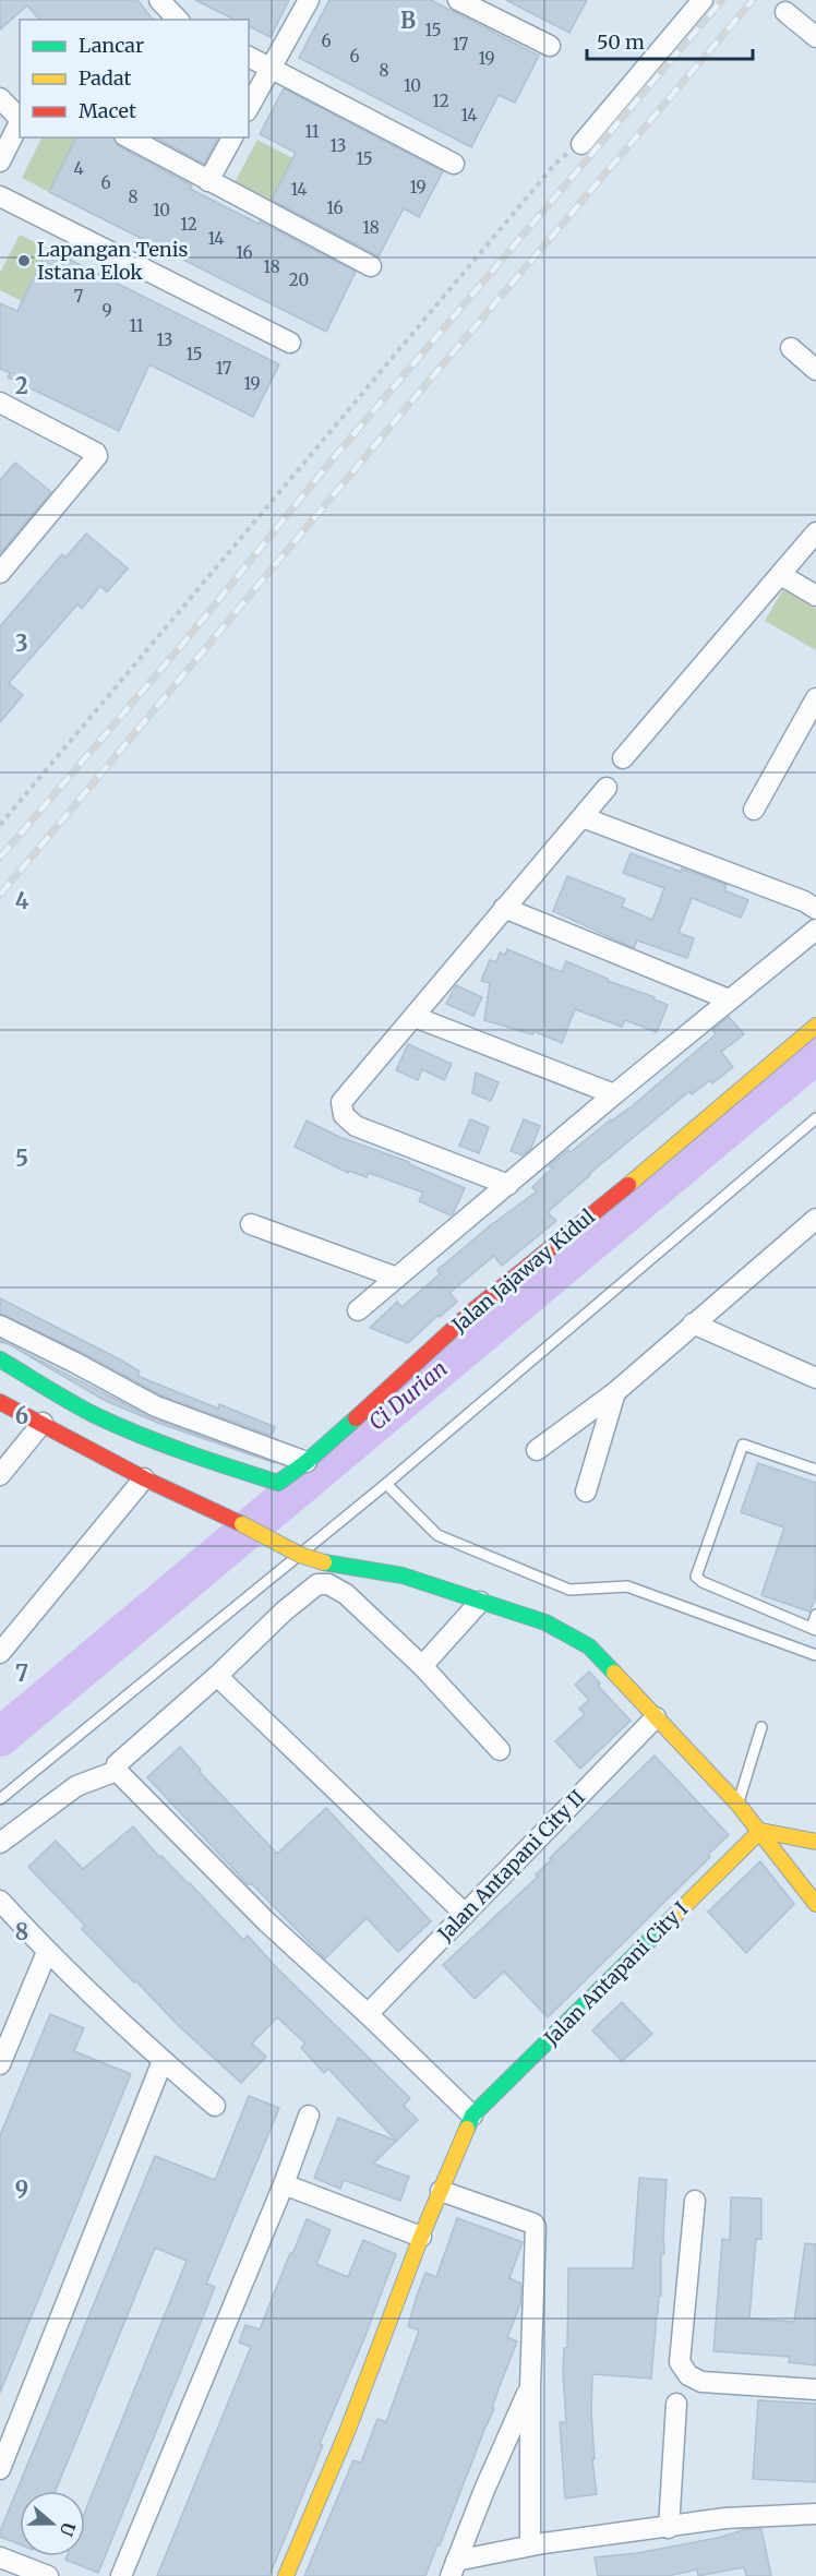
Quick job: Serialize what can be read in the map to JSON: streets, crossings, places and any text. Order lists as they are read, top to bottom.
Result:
{
  "streets": {
    "street": ["Jalan Jajaway Kidul", "Jalan Antapani City II", "Jalan Antapani City I"]
  },
  "water": ["Ci Durian"],
  "places": ["Lapangan Tenis Istana Elok"],
  "house_numbers": [
    "15",
    "6",
    "17",
    "6",
    "19",
    "8",
    "10",
    "12",
    "14",
    "11",
    "13",
    "15",
    "4",
    "6",
    "19",
    "14",
    "8",
    "16",
    "10",
    "12",
    "18",
    "14",
    "16",
    "18",
    "20",
    "7",
    "9",
    "11",
    "13",
    "15",
    "17",
    "19"
  ],
  "legend": ["Lancar", "Padat", "Macet"],
  "scale_bar": "50 m",
  "north": "right",
  "grid": {
    "columns": ["B"],
    "rows": [
      "2",
      "3",
      "4",
      "5",
      "6",
      "7",
      "8",
      "9"
    ]
  }
}
